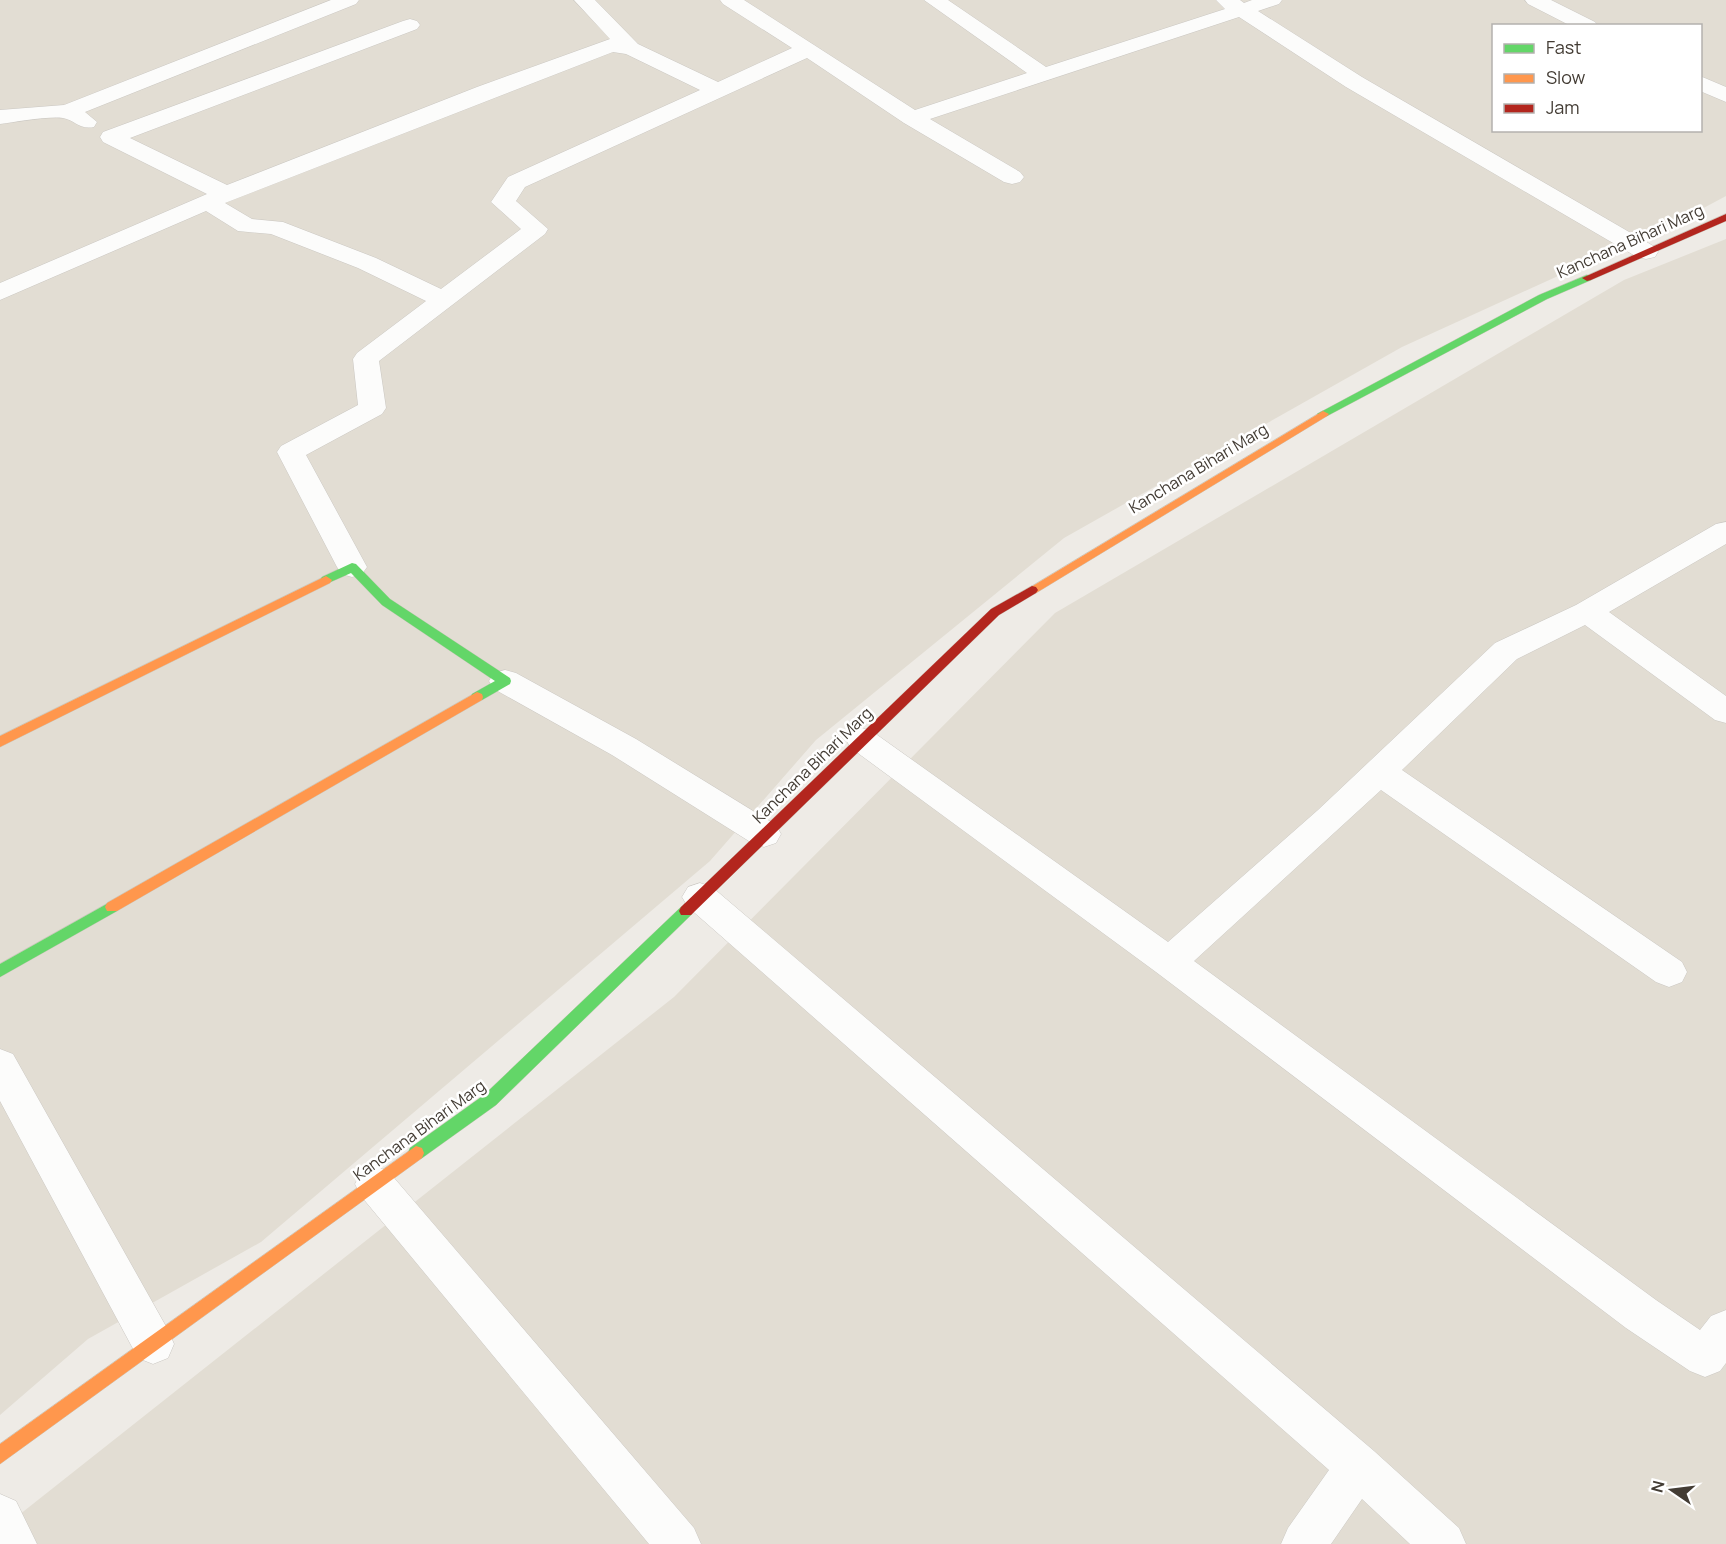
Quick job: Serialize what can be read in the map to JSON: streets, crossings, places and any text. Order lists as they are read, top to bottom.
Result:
{
  "streets": {
    "street": ["Kanchana Bihari Marg"]
  },
  "legend": ["Fast", "Slow", "Jam"],
  "north": "left"
}
